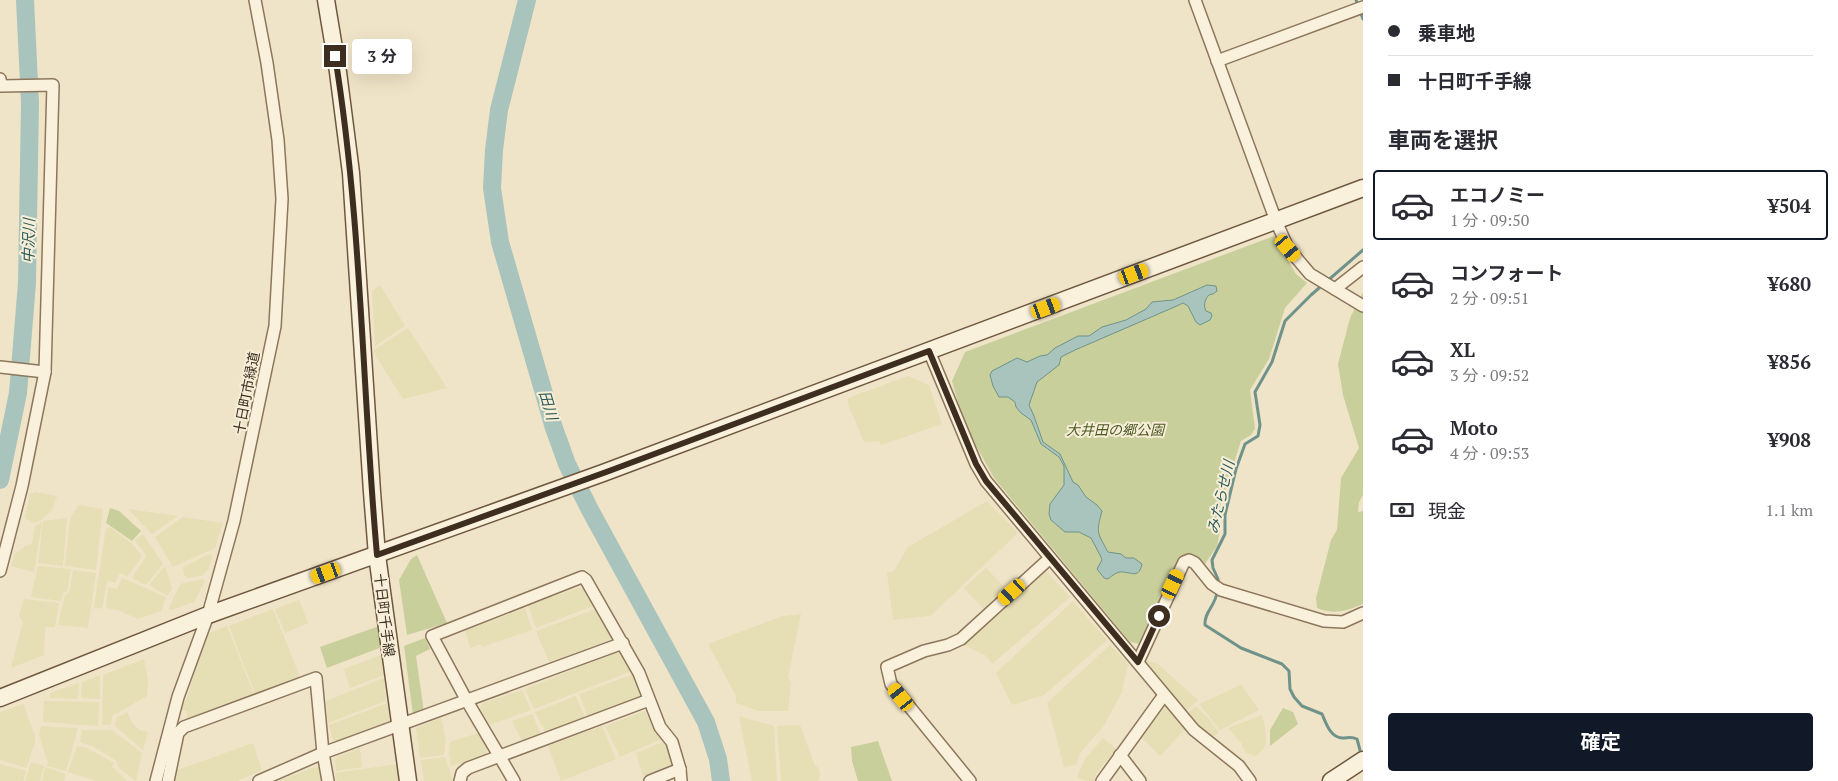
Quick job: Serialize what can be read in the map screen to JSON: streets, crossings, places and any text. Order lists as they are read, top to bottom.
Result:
{
  "streets": {
    "street": ["十日町市緑道", "十日町千手線"]
  },
  "water": ["中沢川", "田川", "みたらせ川"],
  "parks": ["大井田の郷公園"],
  "page": {
    "banner": ["乗車地", "十日町千手線"],
    "bubble": "3 分",
    "heading": "車両を選択",
    "list": [
      {
        "name": "エコノミー",
        "note": "1 分 · 09:50",
        "value": "¥504"
      },
      {
        "name": "コンフォート",
        "note": "2 分 · 09:51",
        "value": "¥680"
      },
      {
        "name": "XL",
        "note": "3 分 · 09:52",
        "value": "¥856"
      },
      {
        "name": "Moto",
        "note": "4 分 · 09:53",
        "value": "¥908"
      }
    ],
    "pay": ["現金", "1.1 km"],
    "buttons": "確定"
  }
}
